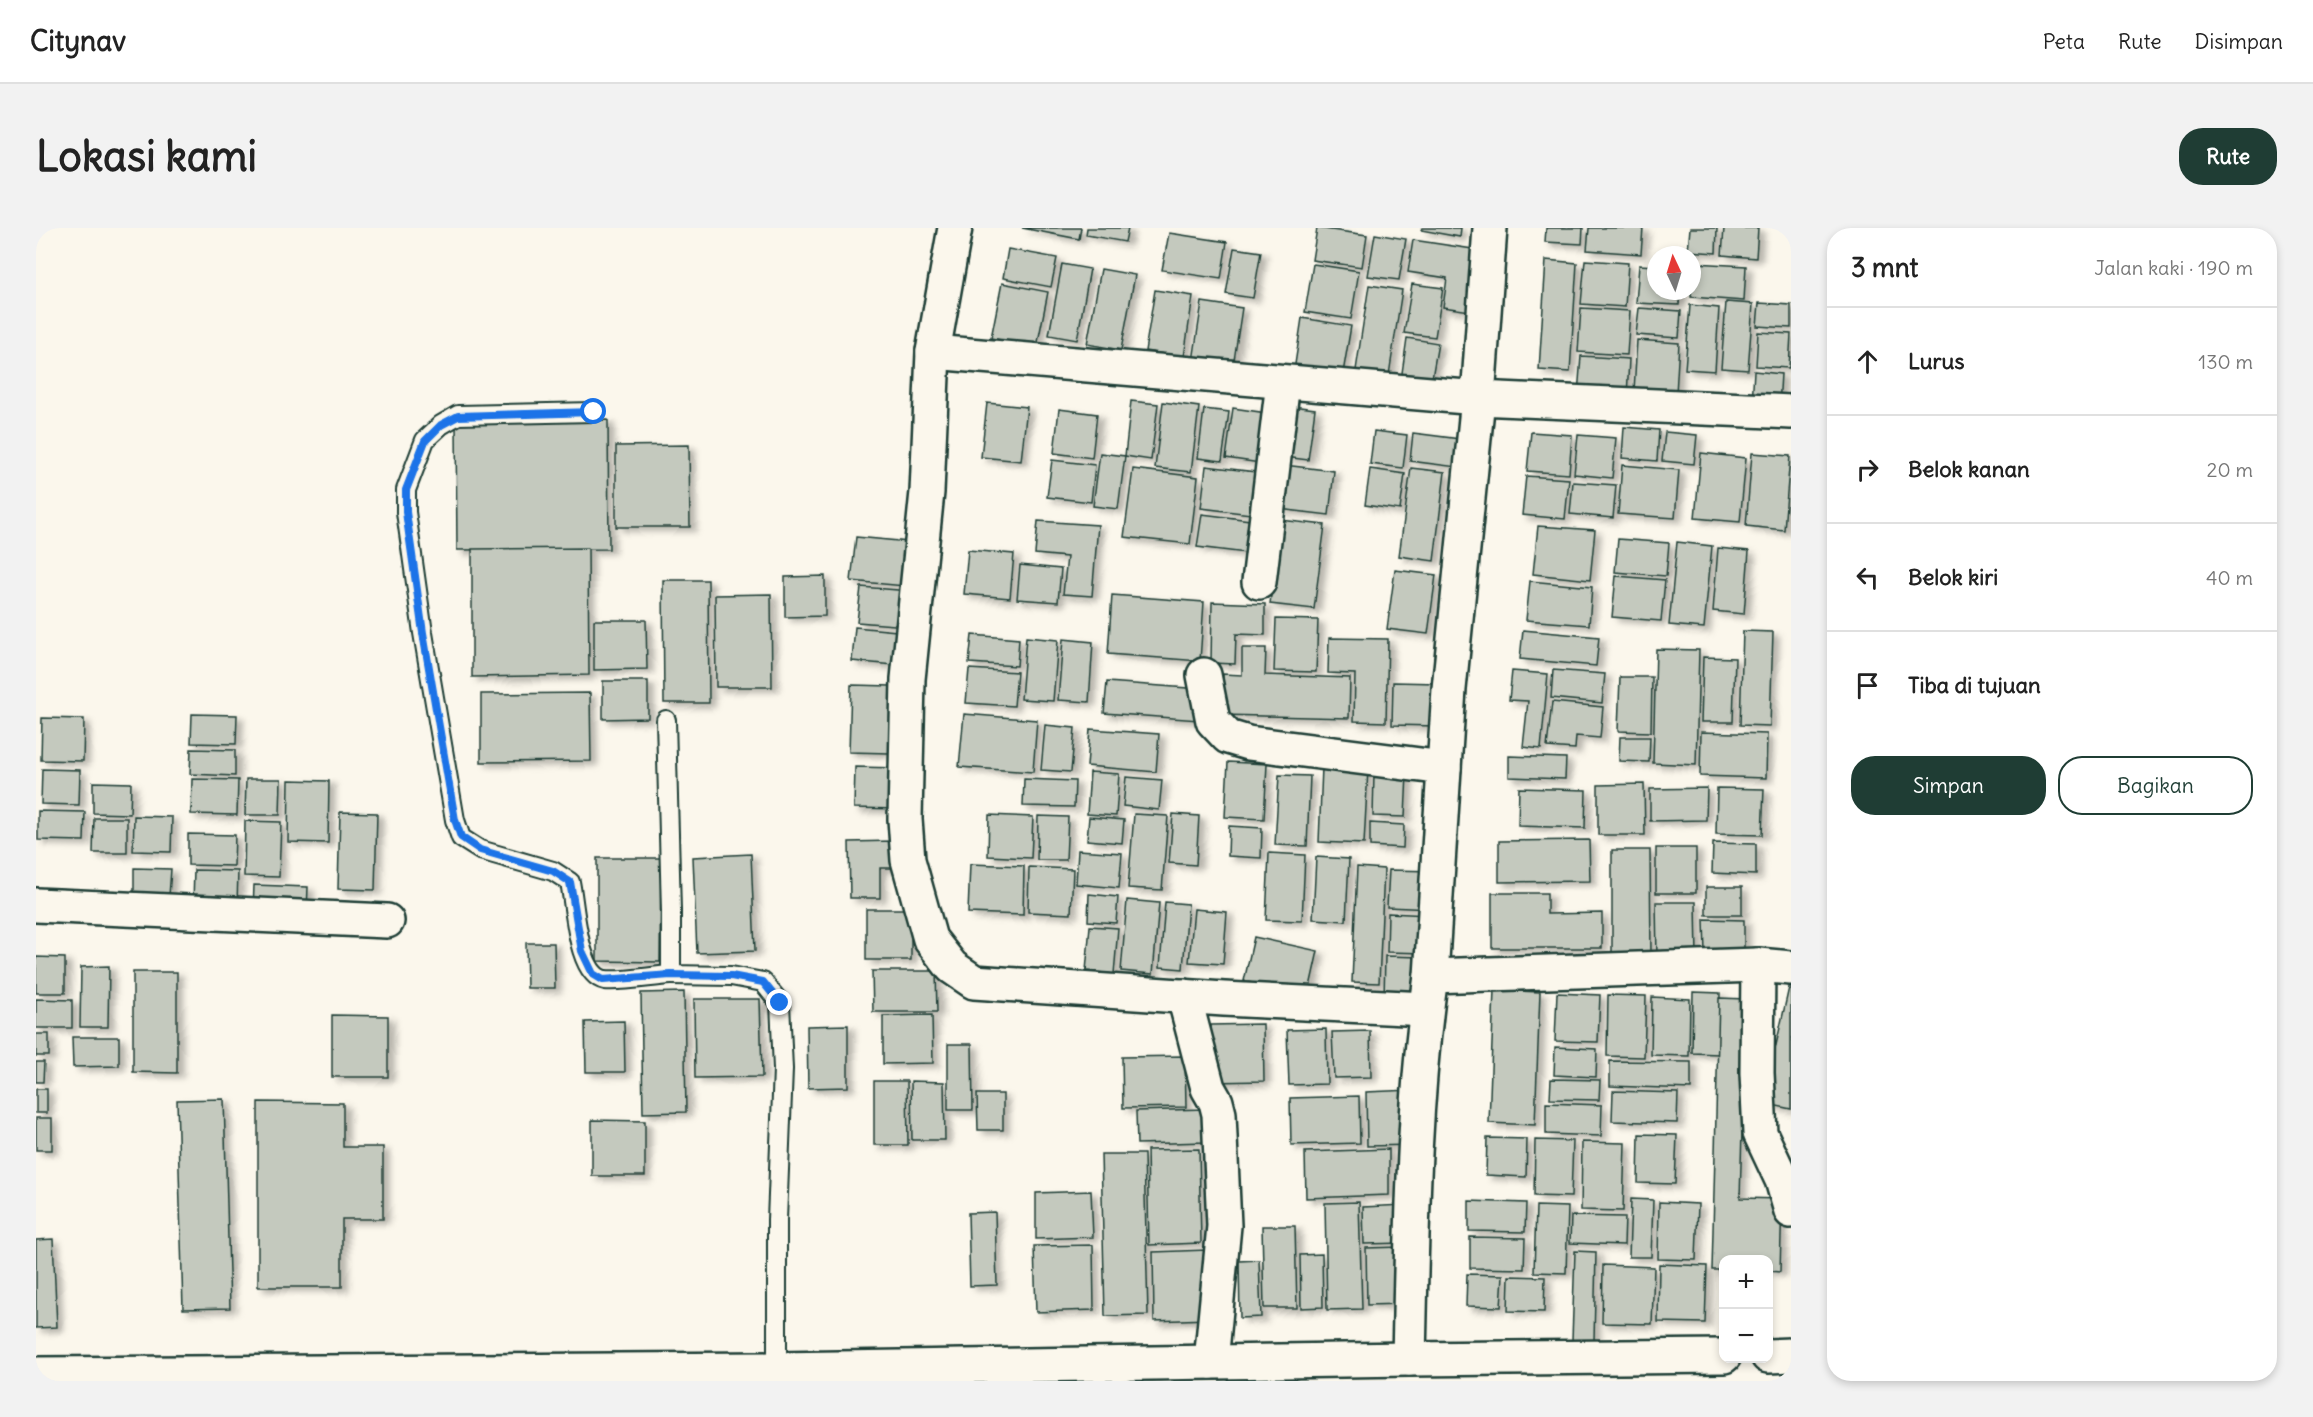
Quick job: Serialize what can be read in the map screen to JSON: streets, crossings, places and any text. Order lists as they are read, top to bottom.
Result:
{
  "north": "top",
  "page": {
    "header": "Citynav",
    "nav": ["Peta", "Rute", "Disimpan"],
    "buttons": [
      "Rute",
      ["Simpan", "Bagikan"]
    ],
    "title": "Lokasi kami",
    "heading": ["3 mnt", "Jalan kaki · 190 m"],
    "list": [
      ["Lurus", "130 m"],
      ["Belok kanan", "20 m"],
      ["Belok kiri", "40 m"],
      "Tiba di tujuan"
    ],
    "map_buttons": ["+", "−"]
  }
}
